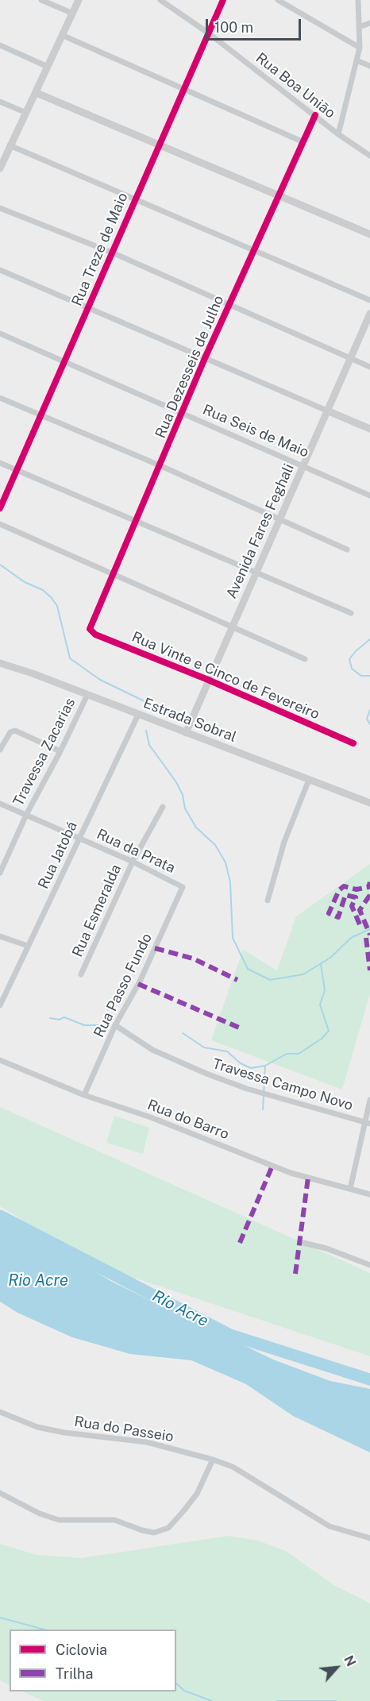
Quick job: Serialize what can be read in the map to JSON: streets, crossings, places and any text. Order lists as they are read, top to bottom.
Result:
{
  "streets": {
    "street": [
      "Rua Boa União",
      "Rua Treze de Maio",
      "Rua Dezesseis de Julho",
      "Rua Seis de Maio",
      "Avenida Fares Feghali",
      "Rua Vinte e Cinco de Fevereiro",
      "Estrada Sobral",
      "Travessa Zacarias",
      "Rua da Prata",
      "Rua Jatobá",
      "Rua Esmeralda",
      "Rua Passo Fundo",
      "Travessa Campo Novo",
      "Rua do Barro",
      "Rua do Passeio"
    ]
  },
  "crossings": [
    ["Rua Boa União", "Rua Treze de Maio"],
    ["Rua Boa União", "Rua Dezesseis de Julho"],
    ["Rua Treze de Maio", "Rua Seis de Maio"],
    ["Rua Dezesseis de Julho", "Rua Seis de Maio"],
    ["Rua Dezesseis de Julho", "Rua Vinte e Cinco de Fevereiro"],
    ["Rua Seis de Maio", "Avenida Fares Feghali"],
    ["Avenida Fares Feghali", "Rua Vinte e Cinco de Fevereiro"],
    ["Avenida Fares Feghali", "Estrada Sobral"],
    ["Estrada Sobral", "Travessa Zacarias"],
    ["Estrada Sobral", "Rua Jatobá"],
    ["Travessa Zacarias", "Rua da Prata"],
    ["Rua da Prata", "Rua Jatobá"],
    ["Rua da Prata", "Rua Esmeralda"],
    ["Rua da Prata", "Rua Passo Fundo"],
    ["Rua Passo Fundo", "Travessa Campo Novo"],
    ["Rua Passo Fundo", "Rua do Barro"]
  ],
  "water": ["Rio Acre", "Río Acre"],
  "legend": ["Ciclovia", "Trilha"],
  "scale_bar": "100 m",
  "north": "top right"
}
